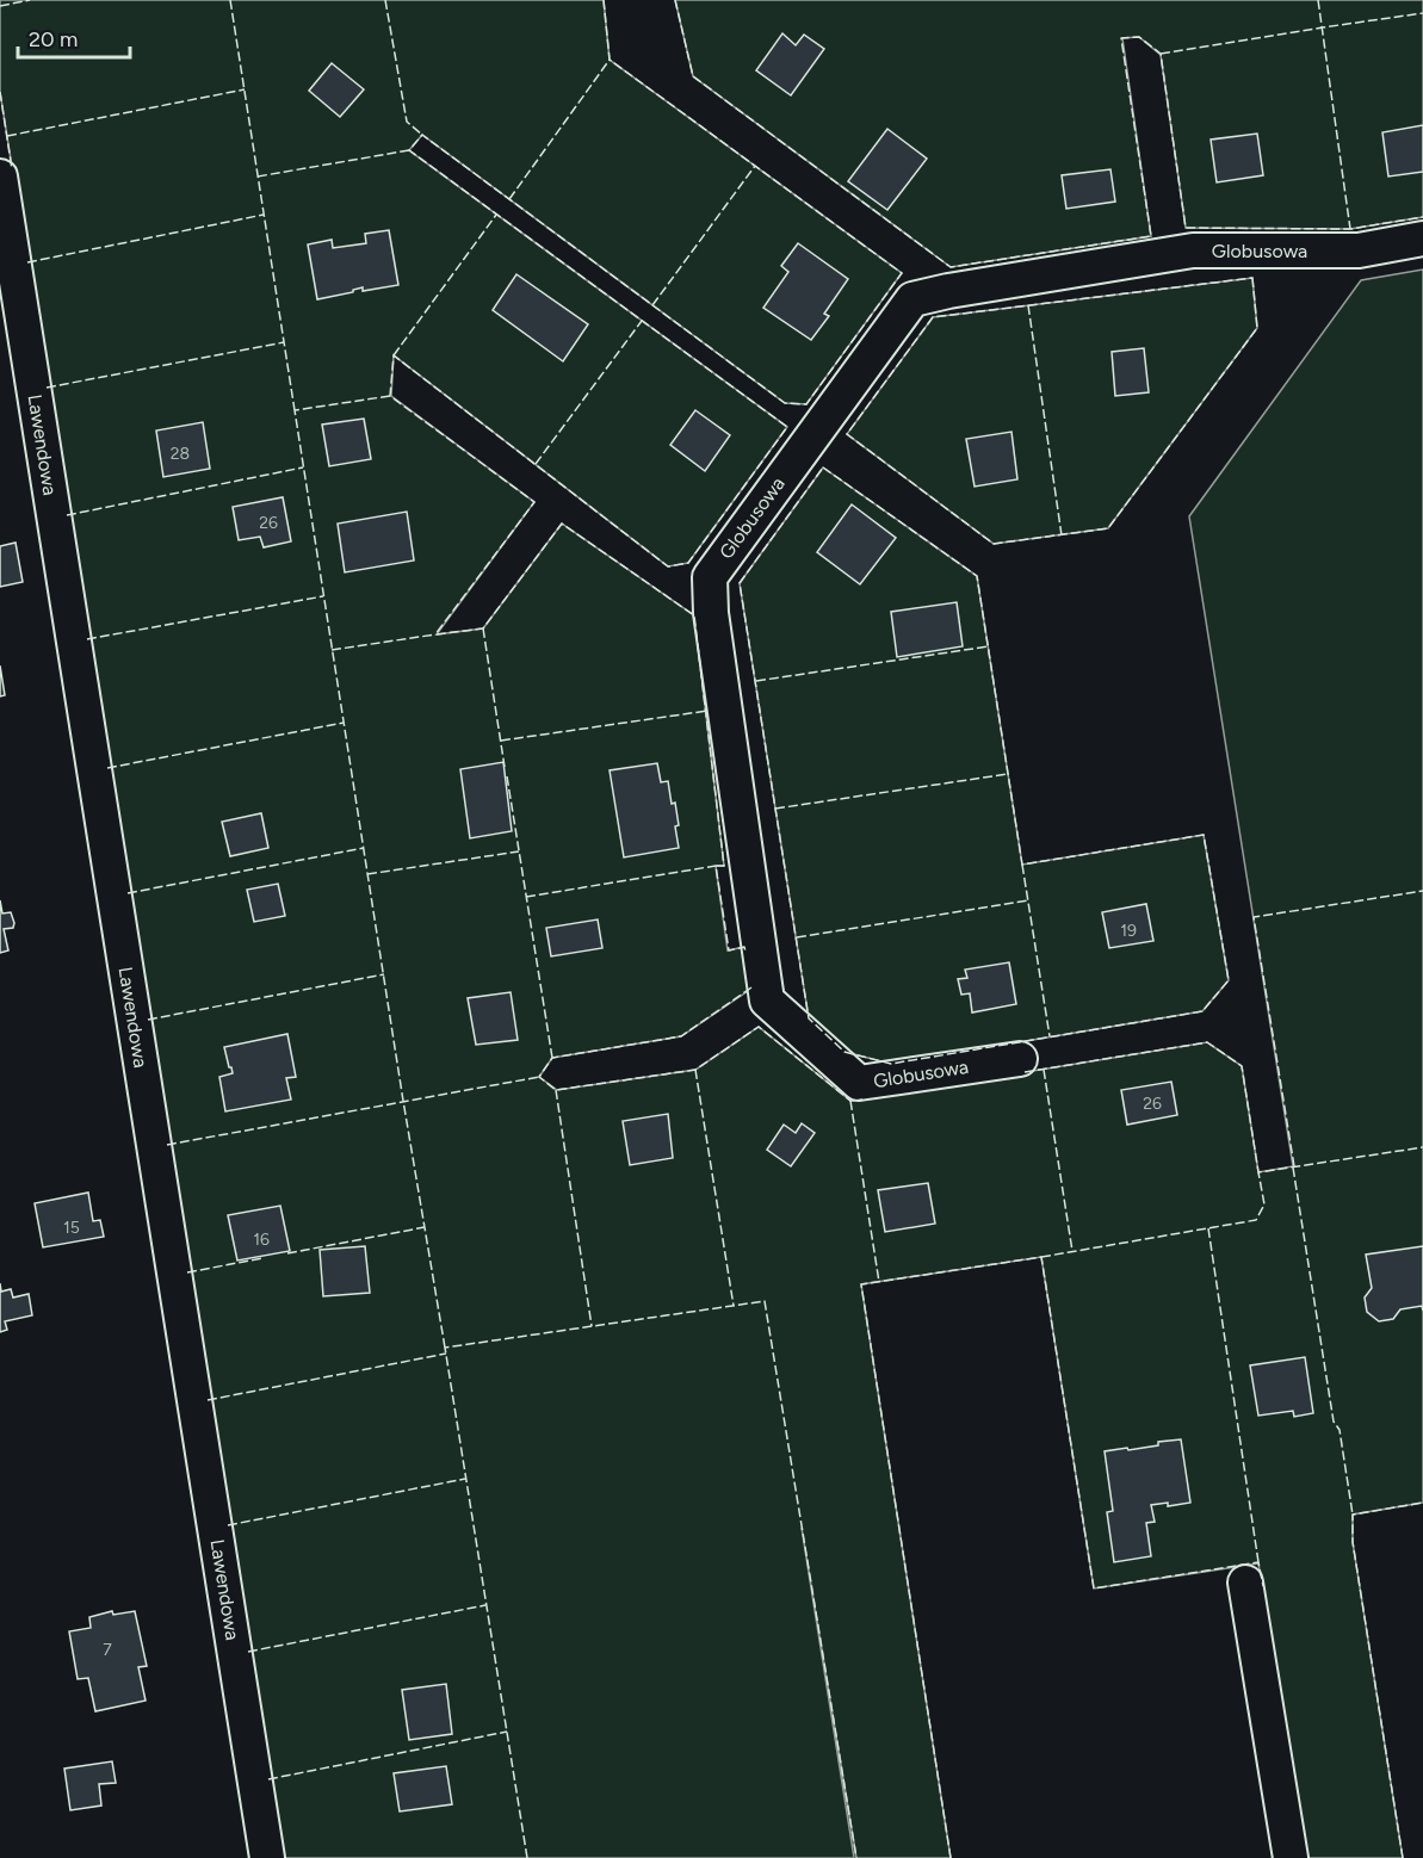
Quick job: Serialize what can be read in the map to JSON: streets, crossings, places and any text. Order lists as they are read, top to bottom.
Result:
{
  "streets": {
    "street": ["Globusowa", "Lawendowa"]
  },
  "house_numbers": [
    "28",
    "26",
    "19",
    "26",
    "15",
    "16",
    "7"
  ],
  "scale_bar": "20 m"
}
